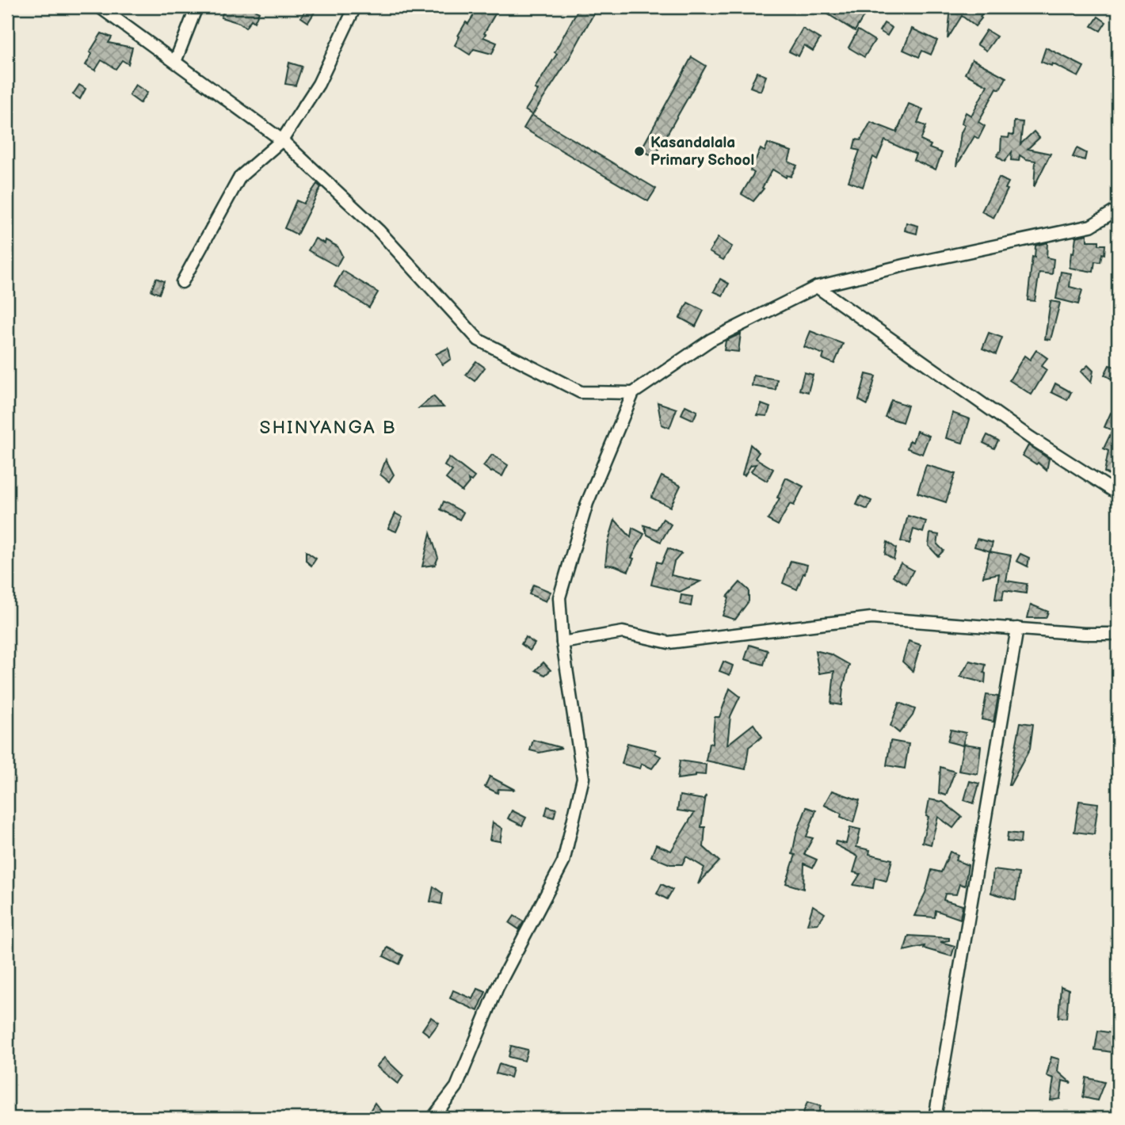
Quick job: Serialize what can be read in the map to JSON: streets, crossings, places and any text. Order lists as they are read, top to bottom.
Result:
{
  "districts": ["SHINYANGA B"],
  "places": ["Kasandalala Primary School"]
}
